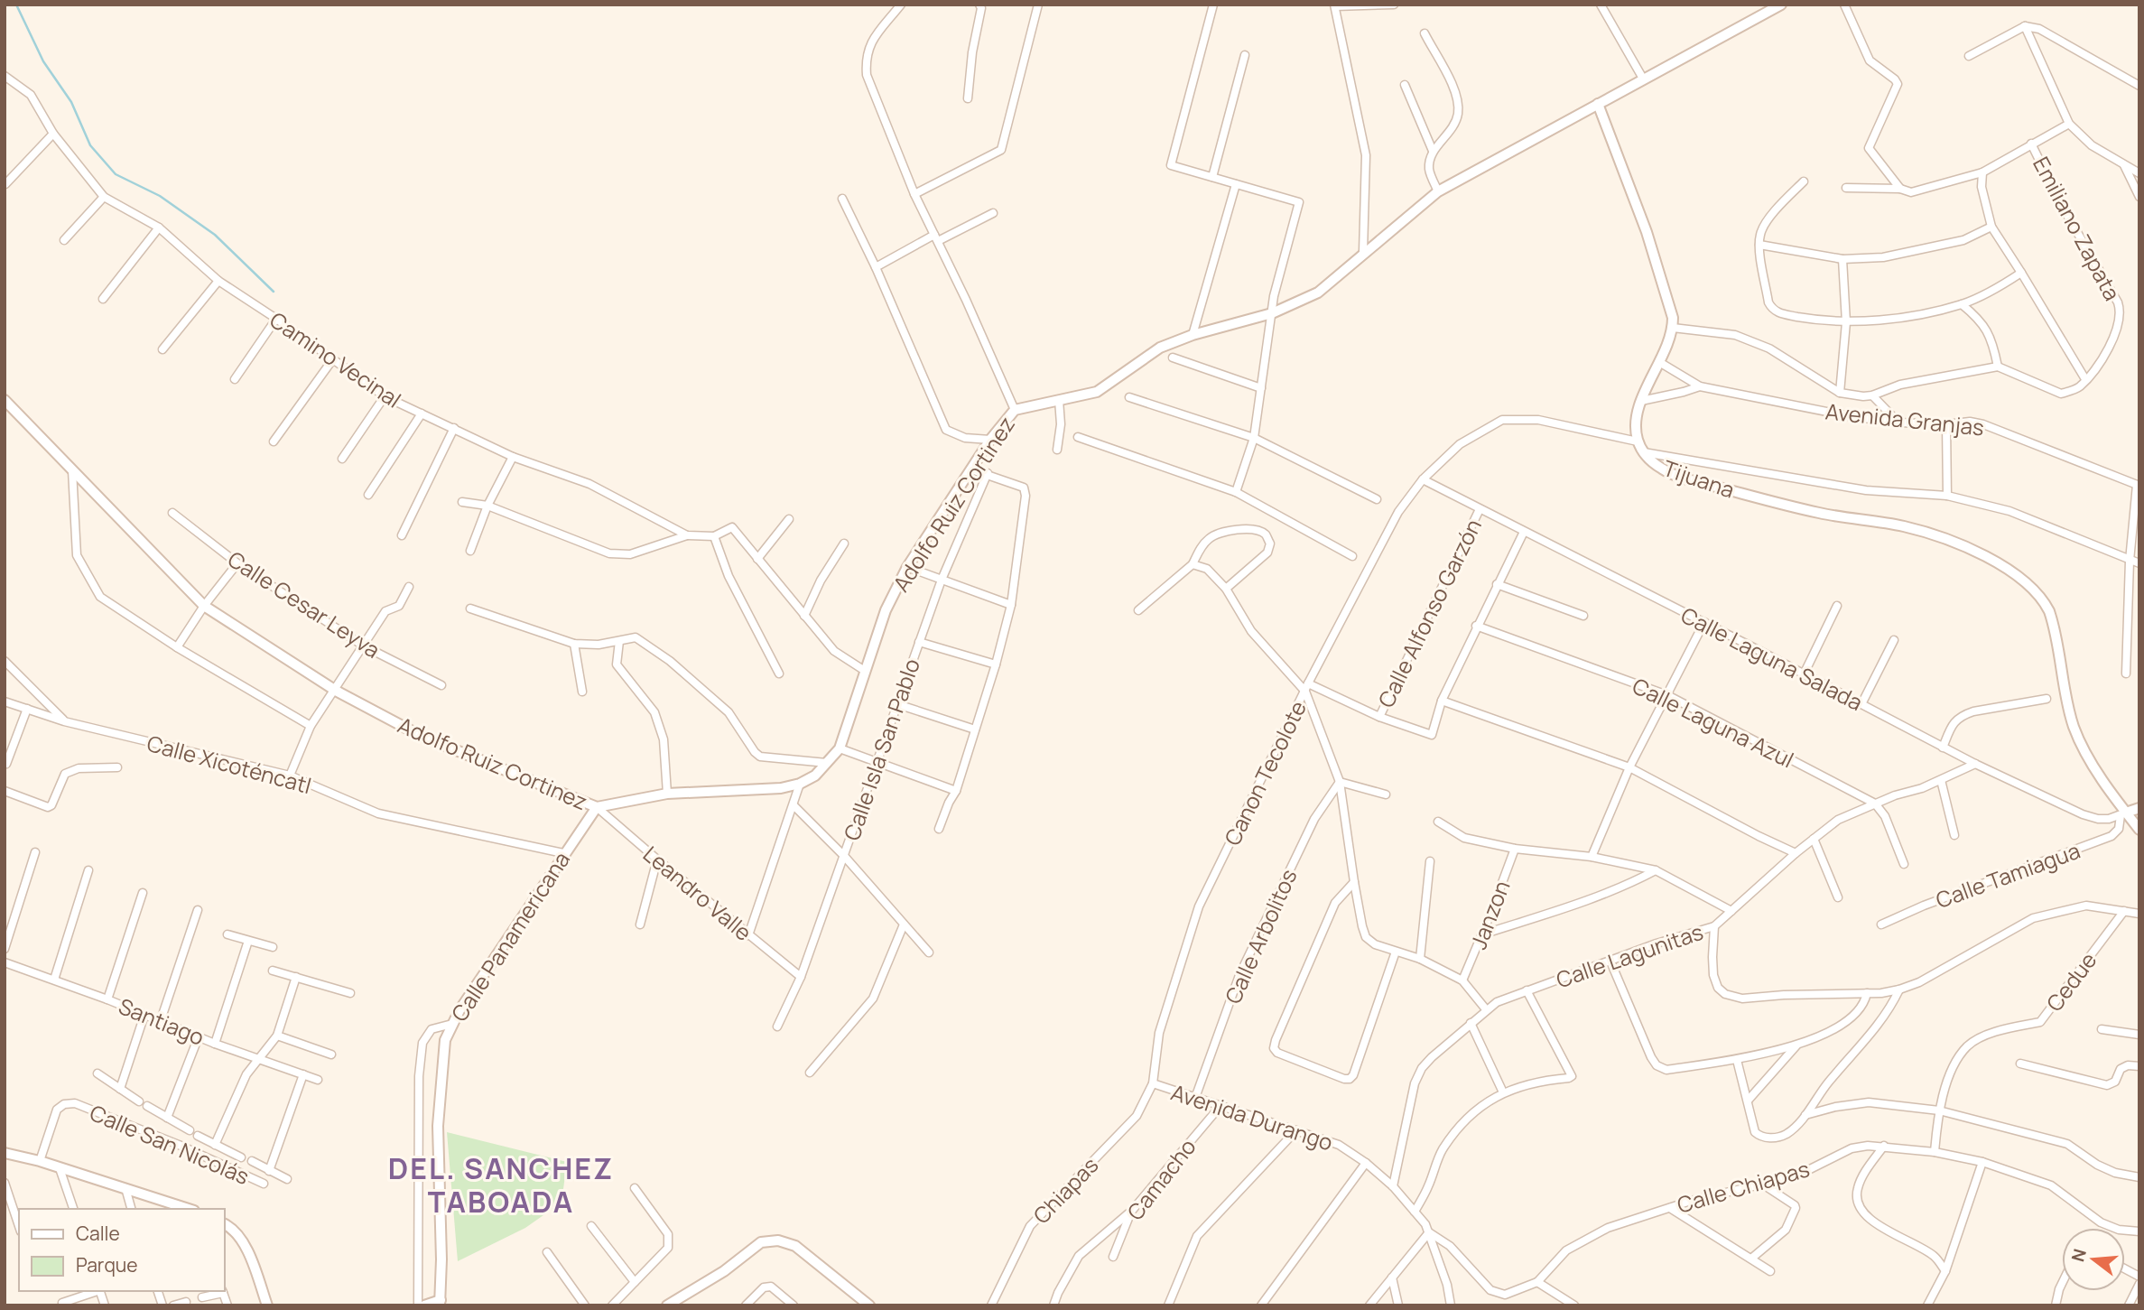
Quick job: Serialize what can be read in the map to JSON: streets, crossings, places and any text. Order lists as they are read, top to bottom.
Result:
{
  "streets": {
    "street": [
      "Emiliano Zapata",
      "Camino Vecinal",
      "Avenida Granjas",
      "Tijuana",
      "Adolfo Ruiz Cortinez",
      "Calle Cesar Leyva",
      "Calle Alfonso Garzón",
      "Calle Laguna Salada",
      "Calle Laguna Azul",
      "Calle Isla San Pablo",
      "Calle Xicoténcatl",
      "Canon Tecolote",
      "Calle Tamiagua",
      "Leandro Valle",
      "Janzon",
      "Calle Panamericana",
      "Calle Arbolitos",
      "Calle Lagunitas",
      "Cedue",
      "Santiago",
      "Avenida Durango",
      "Calle San Nicolás",
      "Camacho",
      "Calle Chiapas",
      "Chiapas"
    ]
  },
  "crossings": [
    ["Tijuana", "Calle Laguna Salada"],
    ["Tijuana", "Canon Tecolote"],
    ["Tijuana", "Calle Tamiagua"],
    ["Adolfo Ruiz Cortinez", "Leandro Valle"],
    ["Adolfo Ruiz Cortinez", "Calle Panamericana"],
    ["Calle Alfonso Garzón", "Calle Laguna Salada"],
    ["Calle Laguna Salada", "Canon Tecolote"],
    ["Calle Laguna Salada", "Calle Tamiagua"],
    ["Calle Laguna Salada", "Calle Lagunitas"],
    ["Calle Laguna Azul", "Calle Lagunitas"],
    ["Calle Isla San Pablo", "Leandro Valle"],
    ["Calle Xicoténcatl", "Calle Panamericana"],
    ["Canon Tecolote", "Avenida Durango"],
    ["Canon Tecolote", "Chiapas"],
    ["Leandro Valle", "Calle Panamericana"],
    ["Calle Arbolitos", "Avenida Durango"],
    ["Calle Lagunitas", "Avenida Durango"],
    ["Cedue", "Calle Chiapas"],
    ["Avenida Durango", "Camacho"],
    ["Avenida Durango", "Chiapas"]
  ],
  "districts": ["DEL. SANCHEZ TABOADA"],
  "legend": ["Calle", "Parque"],
  "north": "left"
}
